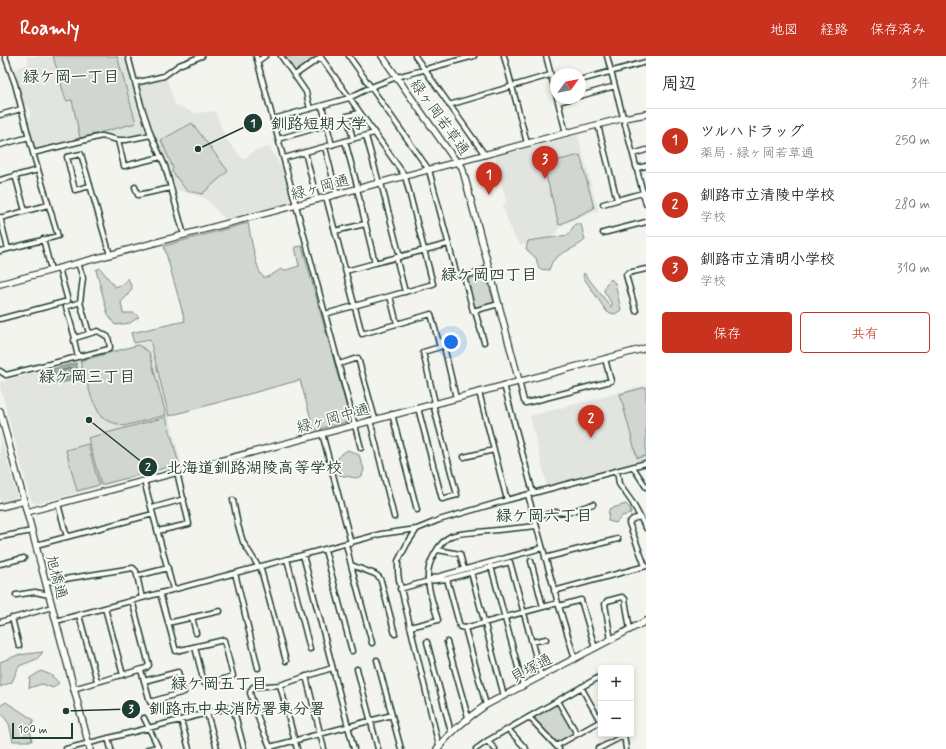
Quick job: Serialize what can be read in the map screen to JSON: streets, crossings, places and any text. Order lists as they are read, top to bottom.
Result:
{
  "streets": {
    "street": [
      "緑ヶ岡若草通",
      "緑ヶ岡通",
      "緑ヶ岡中通",
      "旭橋通",
      "貝塚通"
    ]
  },
  "crossings": [
    ["緑ヶ岡若草通", "緑ヶ岡通"],
    ["緑ヶ岡若草通", "緑ヶ岡中通"],
    ["緑ヶ岡中通", "旭橋通"]
  ],
  "districts": [
    "緑ケ岡一丁目",
    "緑ケ岡四丁目",
    "緑ケ岡三丁目",
    "緑ケ岡六丁目",
    "緑ケ岡五丁目"
  ],
  "places": ["釧路短期大学", "北海道釧路湖陵高等学校", "釧路市中央消防署東分署"],
  "scale_bar": "100 m",
  "north": "top right",
  "page": {
    "header": "Roamly",
    "nav": ["地図", "経路", "保存済み"],
    "heading": ["周辺", "3件"],
    "list": [
      {
        "mark": "1",
        "name": "ツルハドラッグ",
        "note": "薬局 · 緑ヶ岡若草通",
        "value": "250 m"
      },
      {
        "mark": "2",
        "name": "釧路市立清陵中学校",
        "note": "学校",
        "value": "280 m"
      },
      {
        "mark": "3",
        "name": "釧路市立清明小学校",
        "note": "学校",
        "value": "310 m"
      }
    ],
    "pins": ["3", "1", "2"],
    "buttons": ["保存", "共有"],
    "map_buttons": ["+", "−"],
    "scale": "100 m"
  }
}
